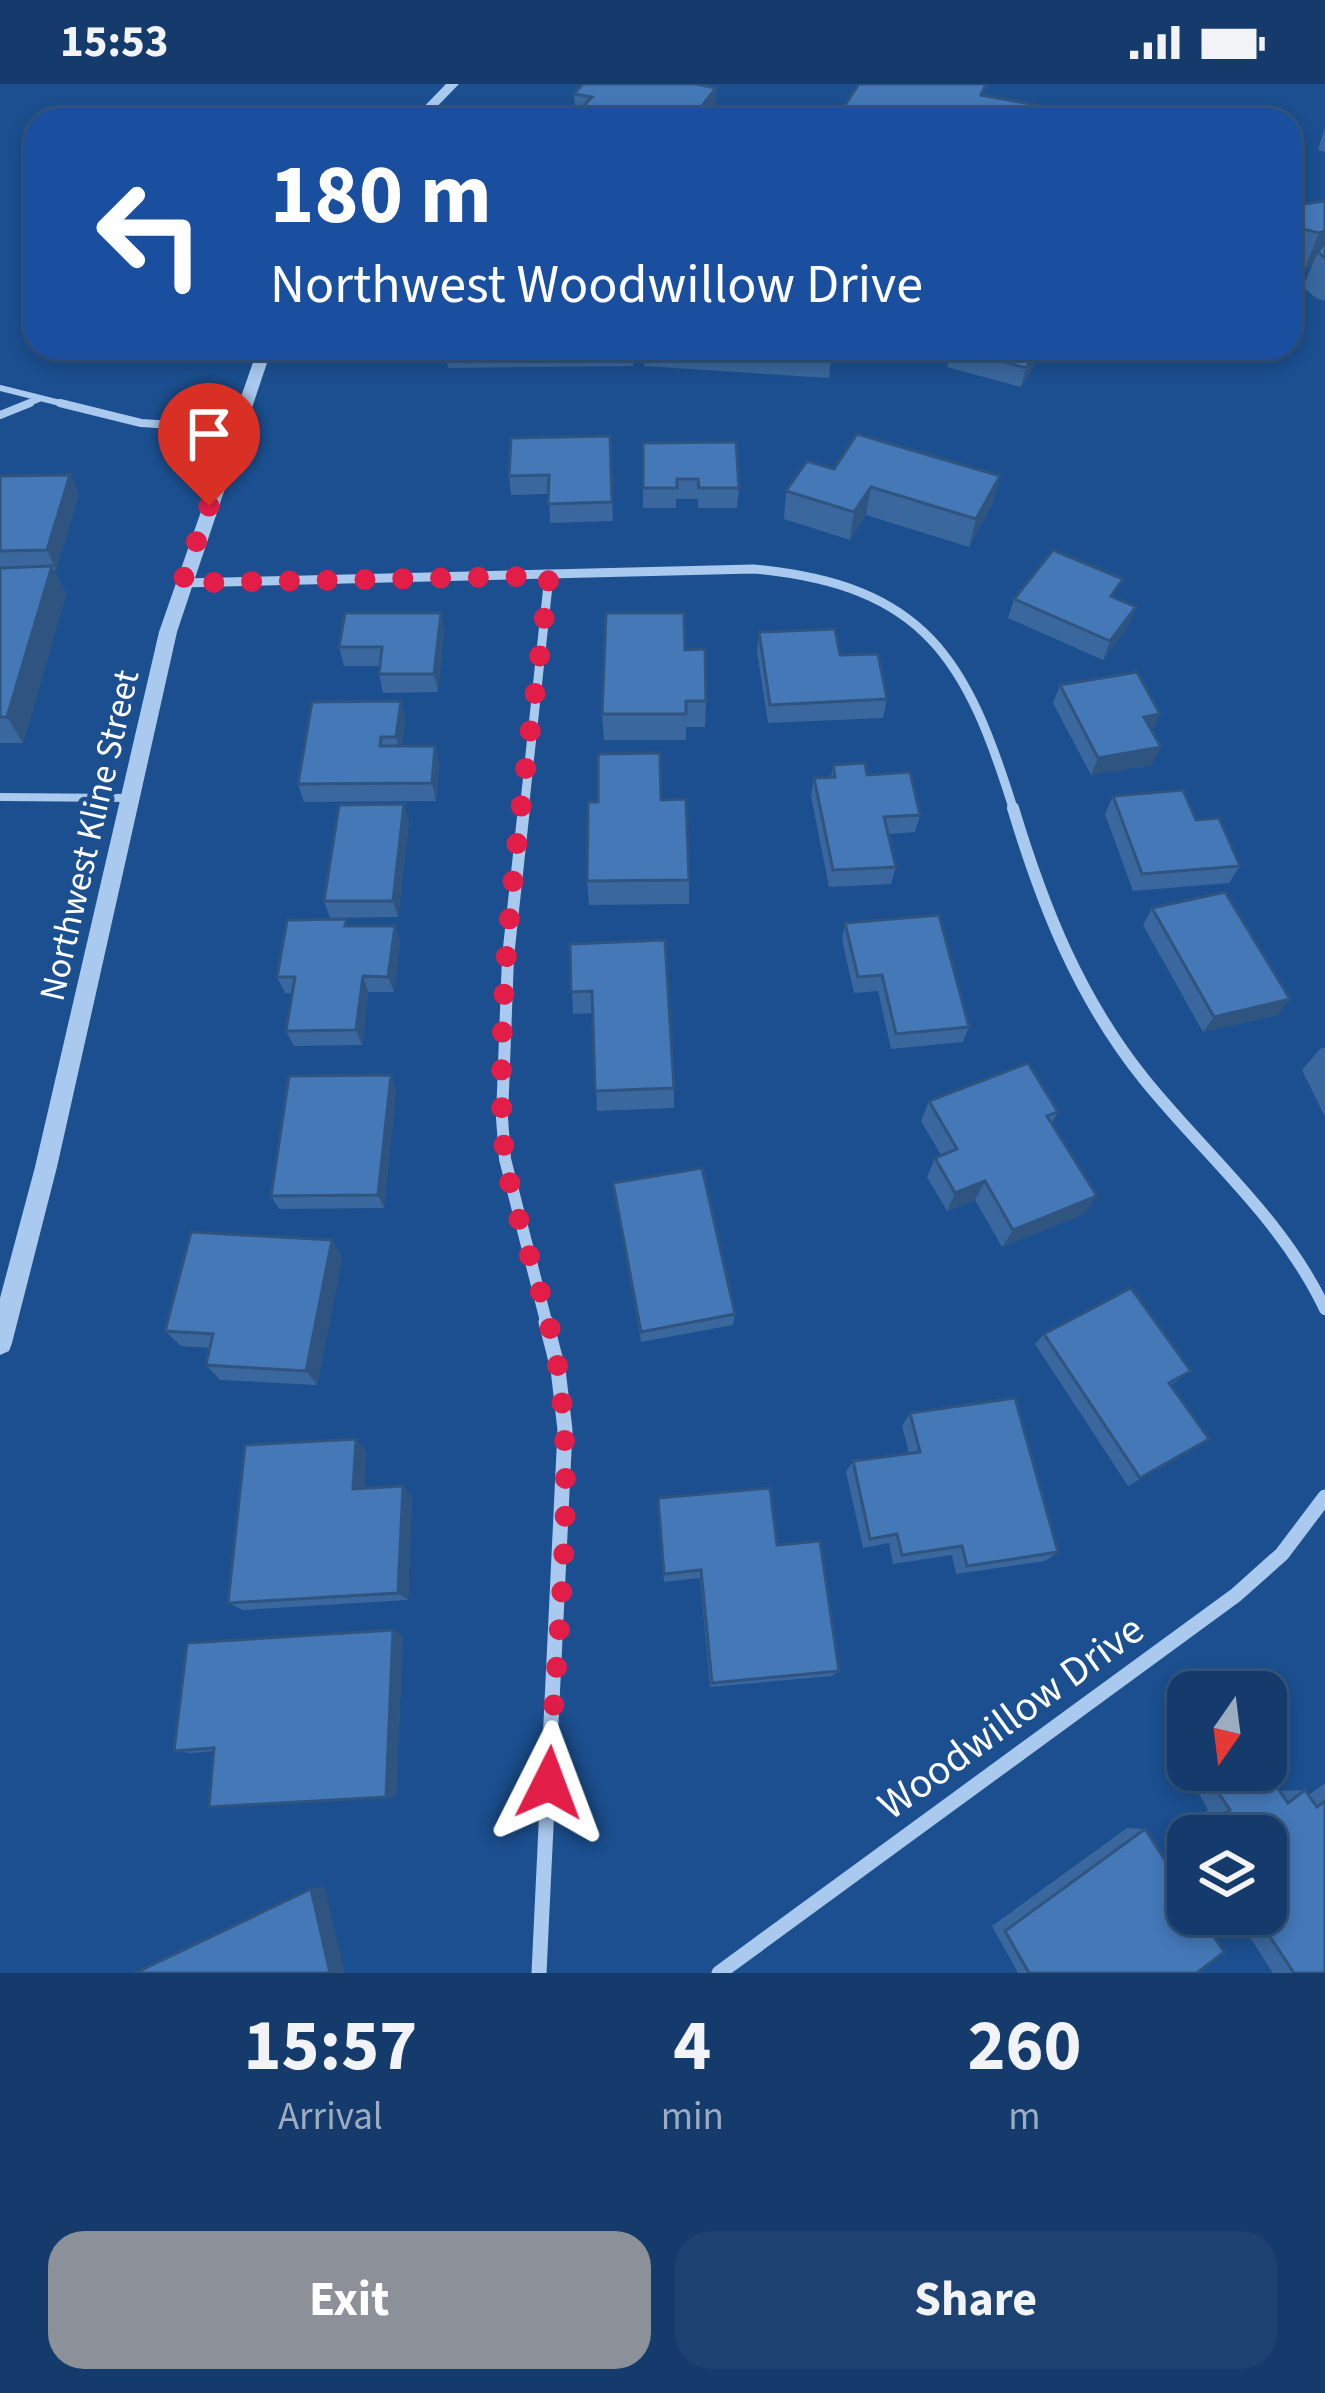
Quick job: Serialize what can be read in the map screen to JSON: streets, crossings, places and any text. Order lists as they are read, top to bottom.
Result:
{
  "streets": {
    "street": ["Northwest Kline Street", "Woodwillow Drive"]
  },
  "north": "bottom",
  "page": {
    "status": "15:53",
    "turn": ["180 m", "Northwest Woodwillow Drive"],
    "eta": [
      "15:57",
      "Arrival",
      "4",
      "min",
      "260",
      "m"
    ],
    "buttons": ["Exit", "Share"]
  }
}
